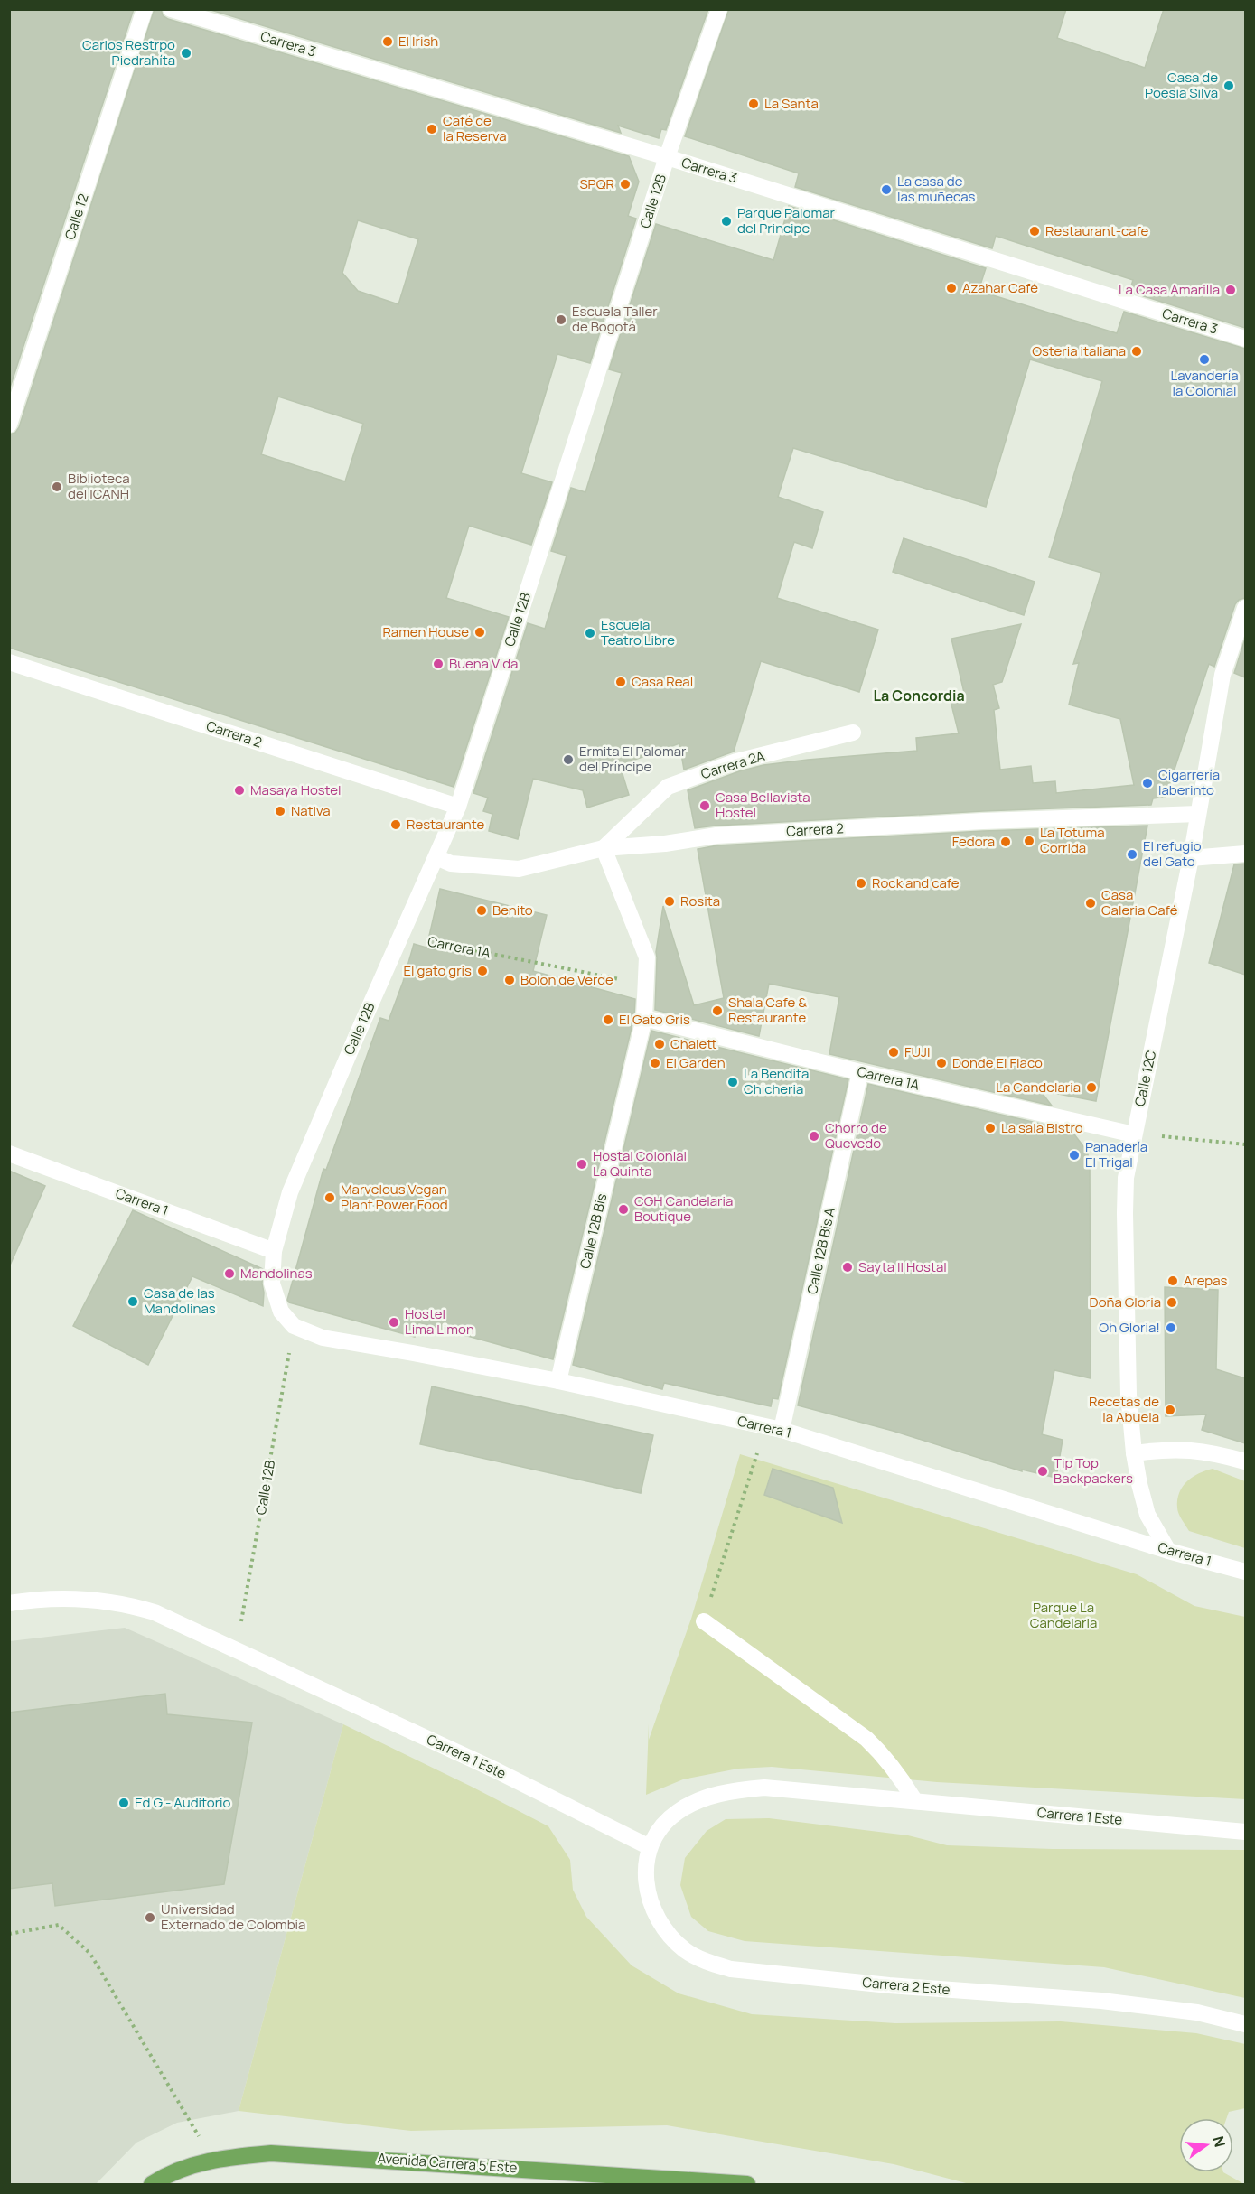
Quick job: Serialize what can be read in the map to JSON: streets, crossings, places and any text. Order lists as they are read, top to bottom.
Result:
{
  "streets": {
    "main road": ["Avenida Carrera 5 Este"],
    "street": [
      "Carrera 3",
      "Calle 12B",
      "Calle 12",
      "Carrera 2",
      "Carrera 2A",
      "Carrera 1A",
      "Calle 12C",
      "Carrera 1",
      "Calle 12B Bis",
      "Calle 12B Bis A",
      "Carrera 1 Este",
      "Carrera 2 Este"
    ]
  },
  "crossings": [
    ["Carrera 3", "Calle 12B"],
    ["Calle 12B", "Carrera 2"],
    ["Calle 12B", "Carrera 1A"],
    ["Calle 12B", "Carrera 1"],
    ["Calle 12B", "Carrera 1 Este"],
    ["Carrera 2", "Carrera 2A"],
    ["Carrera 2", "Calle 12C"],
    ["Carrera 2", "Calle 12B Bis"],
    ["Carrera 2A", "Calle 12B Bis"],
    ["Carrera 1A", "Calle 12C"],
    ["Carrera 1A", "Calle 12B Bis"],
    ["Carrera 1A", "Calle 12B Bis A"],
    ["Calle 12C", "Carrera 1"],
    ["Carrera 1", "Calle 12B Bis"],
    ["Carrera 1", "Calle 12B Bis A"],
    ["Carrera 1 Este", "Carrera 2 Este"]
  ],
  "districts": ["La Concordia"],
  "parks": ["Parque La Candelaria"],
  "places": [
    "El Irish",
    "Carlos Restrpo Piedrahíta",
    "Casa de Poesia Silva",
    "La Santa",
    "Café de la Reserva",
    "SPQR",
    "La casa de las muñecas",
    "Parque Palomar del Principe",
    "Restaurant-cafe",
    "Azahar Café",
    "La Casa Amarilla",
    "Escuela Taller de Bogotá",
    "Osteria italiana",
    "Lavandería la Colonial",
    "Biblioteca del ICANH",
    "Ramen House",
    "Escuela Teatro Libre",
    "Buena Vida",
    "Casa Real",
    "Ermita El Palomar del Príncipe",
    "Cigarrería laberinto",
    "Masaya Hostel",
    "Casa Bellavista Hostel",
    "Nativa",
    "Restaurante",
    "La Totuma Corrida",
    "Fedora",
    "El refugio del Gato",
    "Rock and cafe",
    "Rosita",
    "Casa Galeria Café",
    "Benito",
    "El gato gris",
    "Bolon de Verde",
    "Shala Cafe & Restaurante",
    "El Gato Gris",
    "Chalett",
    "FUJI",
    "El Garden",
    "Donde El Flaco",
    "La Bendita Chicheria",
    "La Candelaria",
    "La sala Bistro",
    "Chorro de Quevedo",
    "Panadería El Trigal",
    "Hostal Colonial La Quinta",
    "Marvelous Vegan Plant Power Food",
    "CGH Candelaria Boutique",
    "Sayta II Hostal",
    "Mandolinas",
    "Arepas",
    "Casa de las Mandolinas",
    "Doña Gloria",
    "Hostel Lima Limon",
    "Oh Gloria!",
    "Recetas de la Abuela",
    "Tip Top Backpackers",
    "Ed G - Auditorio",
    "Universidad Externado de Colombia"
  ],
  "north": "right"
}
